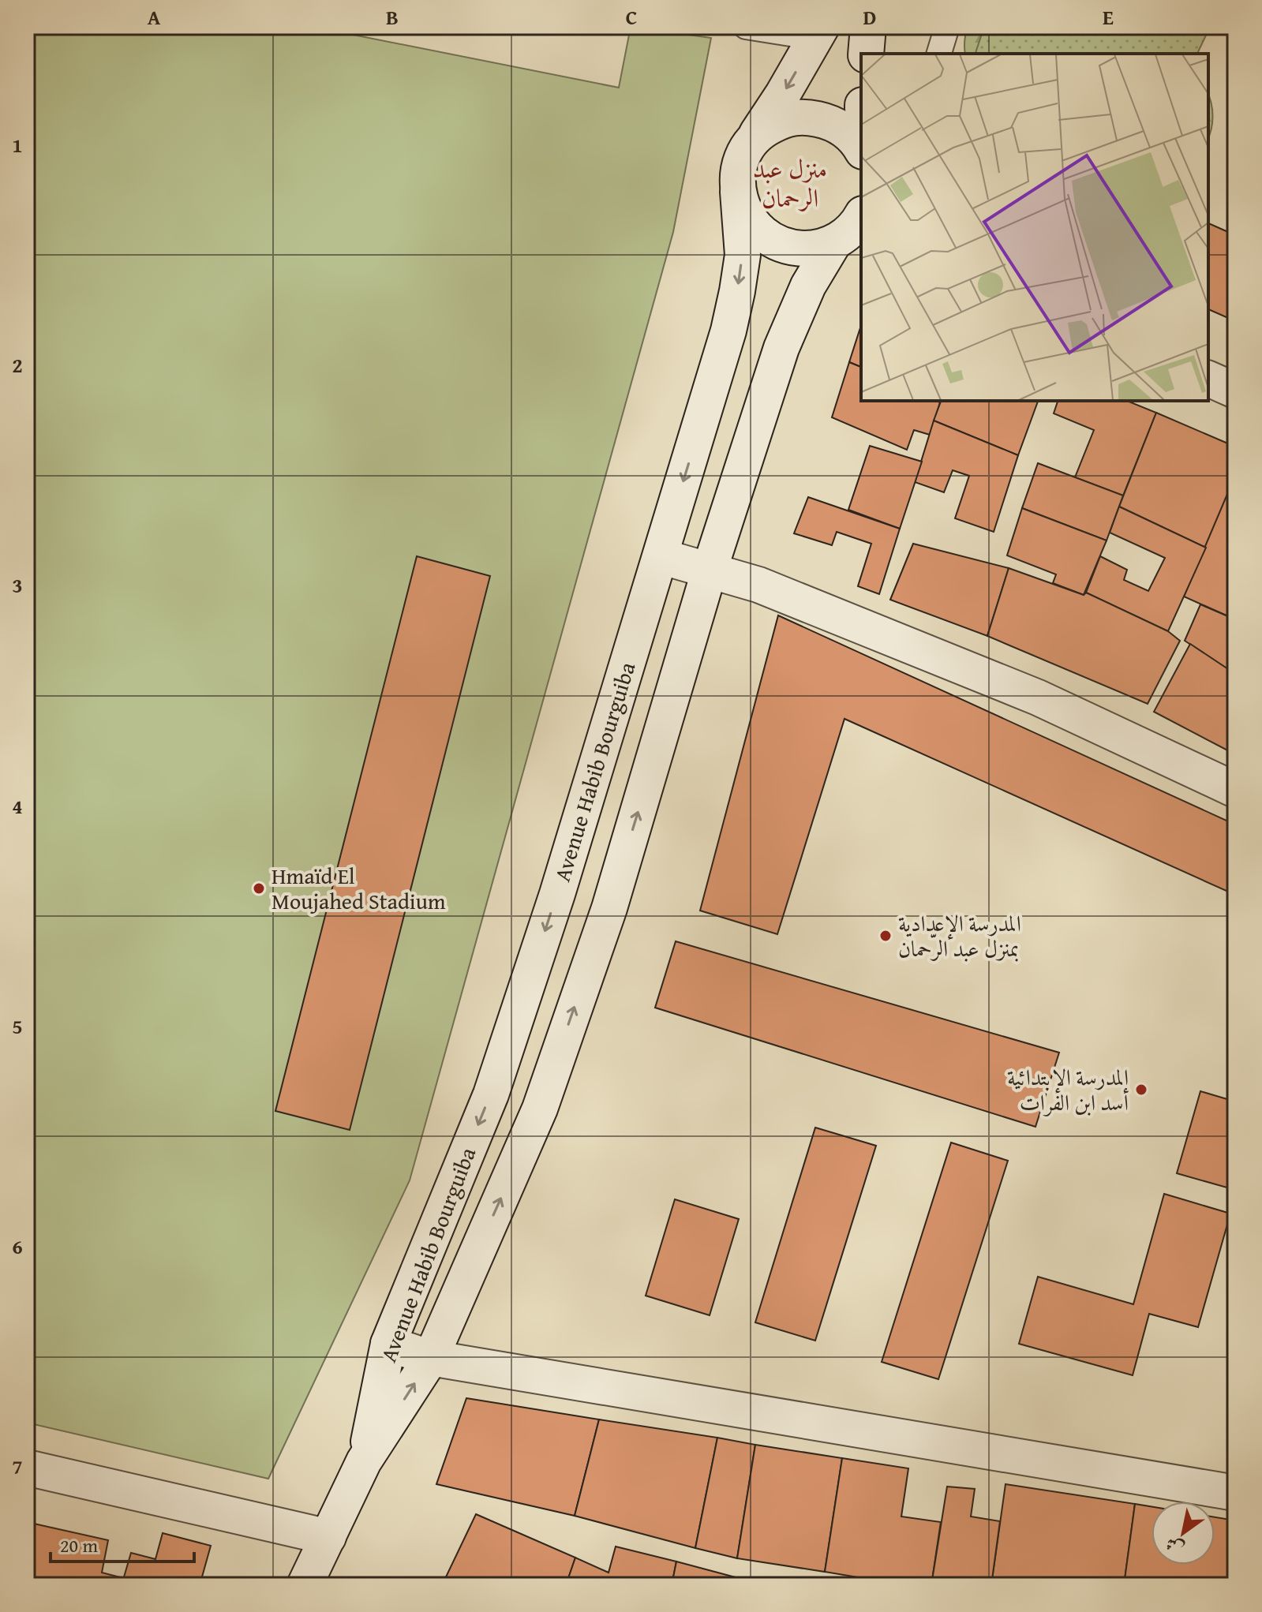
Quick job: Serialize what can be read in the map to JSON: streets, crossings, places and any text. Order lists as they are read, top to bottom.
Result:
{
  "streets": {
    "street": ["Avenue Habib Bourguiba"]
  },
  "districts": ["منزل عبد الرحمان"],
  "places": ["Hmaïd El Moujahed Stadium", "المدرسة الإعدادية بمنزل عبد الرّحمان", "المدرسة الإبتدائية أسد ابن الفرات"],
  "scale_bar": "20 m",
  "north": "bottom left",
  "grid": {
    "columns": [
      "A",
      "B",
      "C",
      "D",
      "E"
    ],
    "rows": [
      "1",
      "2",
      "3",
      "4",
      "5",
      "6",
      "7"
    ]
  }
}
